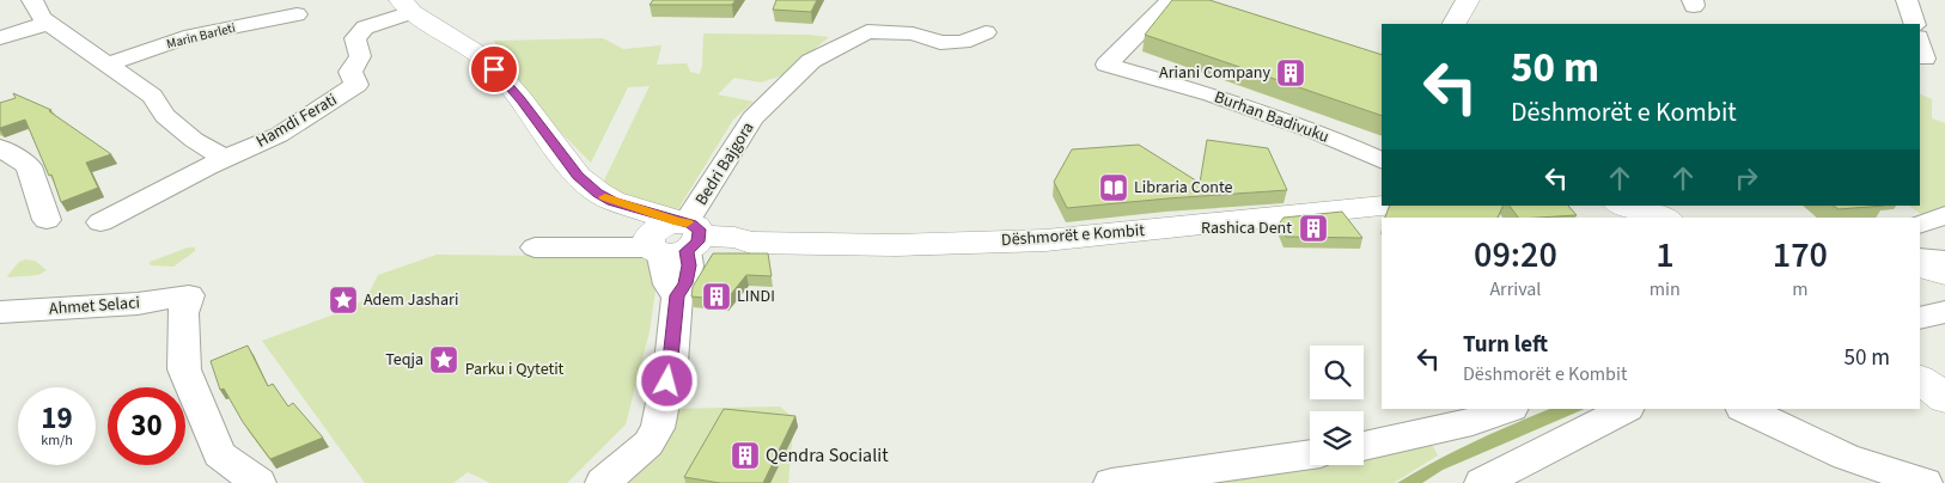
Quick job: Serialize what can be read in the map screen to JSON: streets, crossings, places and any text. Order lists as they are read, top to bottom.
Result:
{
  "streets": {
    "street": [
      "Marin Barleti",
      "Burhan Badivuku",
      "Hamdi Ferati",
      "Bedri Bajgora",
      "Dëshmorët e Kombit",
      "Ahmet Selaci"
    ]
  },
  "crossings": [
    ["Bedri Bajgora", "Dëshmorët e Kombit"]
  ],
  "parks": ["Parku i Qytetit"],
  "places": {
    "building": [
      "Ariani Company",
      "Rashica Dent",
      "LINDI",
      "Qendra Socialit"
    ],
    "library": ["Libraria Conte"],
    "place": ["Adem Jashari", "Teqja"]
  },
  "page": {
    "turn": ["50 m", "Dëshmorët e Kombit"],
    "eta": [
      "09:20",
      "Arrival",
      "1",
      "min",
      "170",
      "m"
    ],
    "list": [
      {
        "name": "Turn left",
        "note": "Dëshmorët e Kombit",
        "value": "50 m"
      }
    ],
    "speed": "19 km/h",
    "limit": "30"
  }
}
